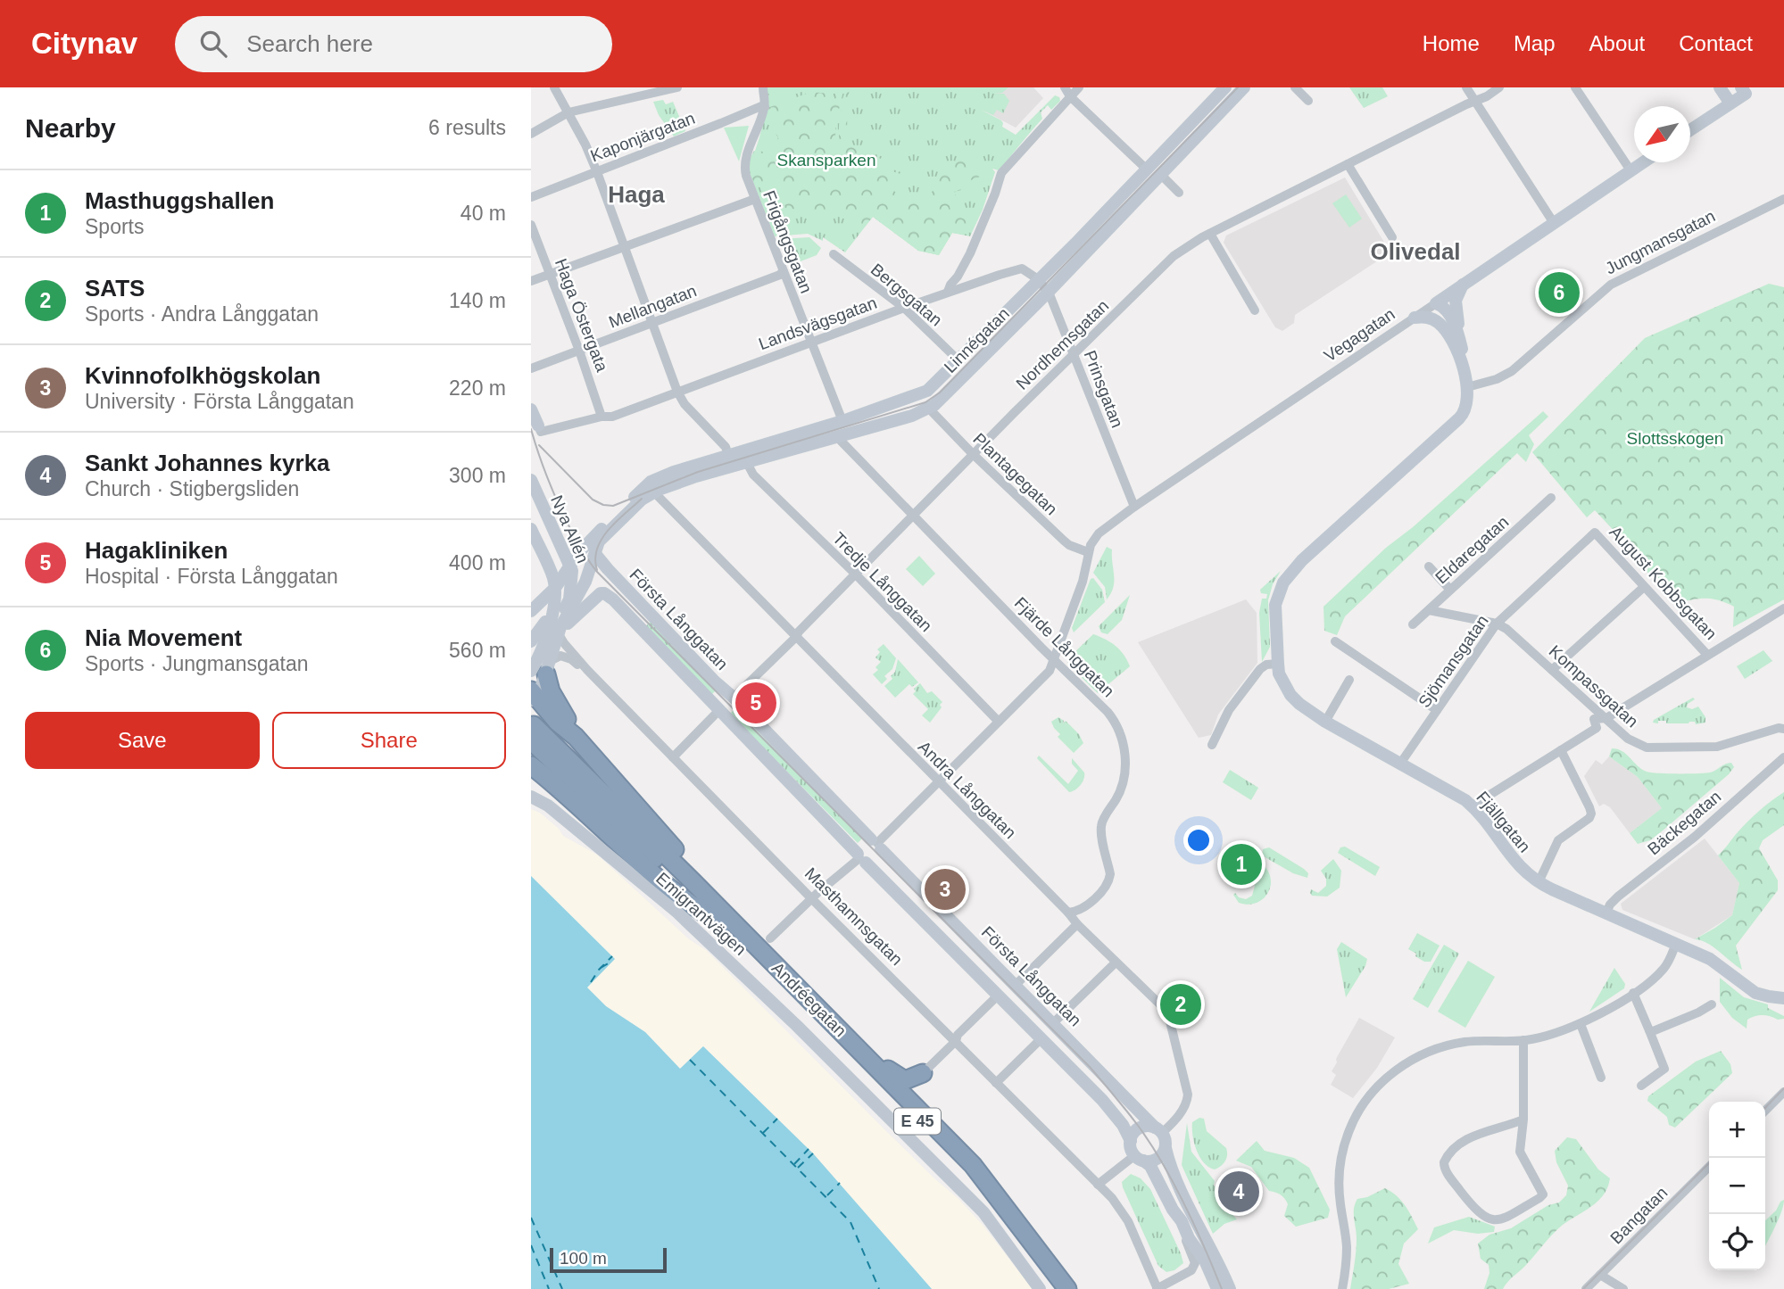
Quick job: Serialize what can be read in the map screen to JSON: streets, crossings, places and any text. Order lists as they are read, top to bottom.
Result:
{
  "streets": {
    "highway": ["Andréegatan", "E 45"],
    "street": [
      "Kaponjärgatan",
      "Frigångsgatan",
      "Jungmansgatan",
      "Bergsgatan",
      "Mellangatan",
      "Haga Östergata",
      "Landsvägsgatan",
      "Vegagatan",
      "Linnégatan",
      "Nordhemsgatan",
      "Prinsgatan",
      "Plantagegatan",
      "Nya Allén",
      "Eldaregatan",
      "Tredje Långgatan",
      "August Kobbsgatan",
      "Första Långgatan",
      "Fjärde Långgatan",
      "Sjömansgatan",
      "Kompassgatan",
      "Andra Långgatan",
      "Fjällgatan",
      "Bäckegatan",
      "Emigrantvägen",
      "Masthamnsgatan",
      "Bangatan"
    ]
  },
  "crossings": [
    ["Kaponjärgatan", "Frigångsgatan"],
    ["Frigångsgatan", "Mellangatan"],
    ["Frigångsgatan", "Landsvägsgatan"],
    ["Frigångsgatan", "Linnégatan"],
    ["Jungmansgatan", "Fjällgatan"],
    ["Bergsgatan", "Landsvägsgatan"],
    ["Bergsgatan", "Linnégatan"],
    ["Mellangatan", "Haga Östergata"],
    ["Haga Östergata", "Landsvägsgatan"],
    ["Landsvägsgatan", "Linnégatan"],
    ["Landsvägsgatan", "Prinsgatan"],
    ["Vegagatan", "Prinsgatan"],
    ["Vegagatan", "Plantagegatan"],
    ["Linnégatan", "Prinsgatan"],
    ["Linnégatan", "Plantagegatan"],
    ["Linnégatan", "Tredje Långgatan"],
    ["Linnégatan", "Fjärde Långgatan"],
    ["Linnégatan", "Andra Långgatan"],
    ["Nordhemsgatan", "Prinsgatan"],
    ["Nordhemsgatan", "Plantagegatan"],
    ["Nordhemsgatan", "Tredje Långgatan"],
    ["Nordhemsgatan", "Första Långgatan"],
    ["Nordhemsgatan", "Fjärde Långgatan"],
    ["Nordhemsgatan", "Andra Långgatan"],
    ["Nya Allén", "Första Långgatan"],
    ["Nya Allén", "Masthamnsgatan"],
    ["Eldaregatan", "Kompassgatan"],
    ["August Kobbsgatan", "Sjömansgatan"],
    ["Första Långgatan", "Andra Långgatan"],
    ["Första Långgatan", "Masthamnsgatan"],
    ["Fjärde Långgatan", "Andra Långgatan"],
    ["Sjömansgatan", "Kompassgatan"],
    ["Sjömansgatan", "Fjällgatan"],
    ["Fjällgatan", "Bäckegatan"]
  ],
  "districts": ["Haga", "Olivedal"],
  "parks": ["Skansparken", "Slottsskogen"],
  "scale_bar": "100 m",
  "north": "bottom left",
  "page": {
    "header": "Citynav",
    "search": "Search here",
    "nav": [
      "Home",
      "Map",
      "About",
      "Contact"
    ],
    "heading": ["Nearby", "6 results"],
    "list": [
      {
        "mark": "1",
        "name": "Masthuggshallen",
        "note": "Sports",
        "value": "40 m"
      },
      {
        "mark": "2",
        "name": "SATS",
        "note": "Sports · Andra Långgatan",
        "value": "140 m"
      },
      {
        "mark": "3",
        "name": "Kvinnofolkhögskolan",
        "note": "University · Första Långgatan",
        "value": "220 m"
      },
      {
        "mark": "4",
        "name": "Sankt Johannes kyrka",
        "note": "Church · Stigbergsliden",
        "value": "300 m"
      },
      {
        "mark": "5",
        "name": "Hagakliniken",
        "note": "Hospital · Första Långgatan",
        "value": "400 m"
      },
      {
        "mark": "6",
        "name": "Nia Movement",
        "note": "Sports · Jungmansgatan",
        "value": "560 m"
      }
    ],
    "pins": [
      "6",
      "5",
      "1",
      "3",
      "2",
      "4"
    ],
    "buttons": ["Save", "Share"],
    "map_buttons": ["+", "−"],
    "scale": "100 m"
  }
}
